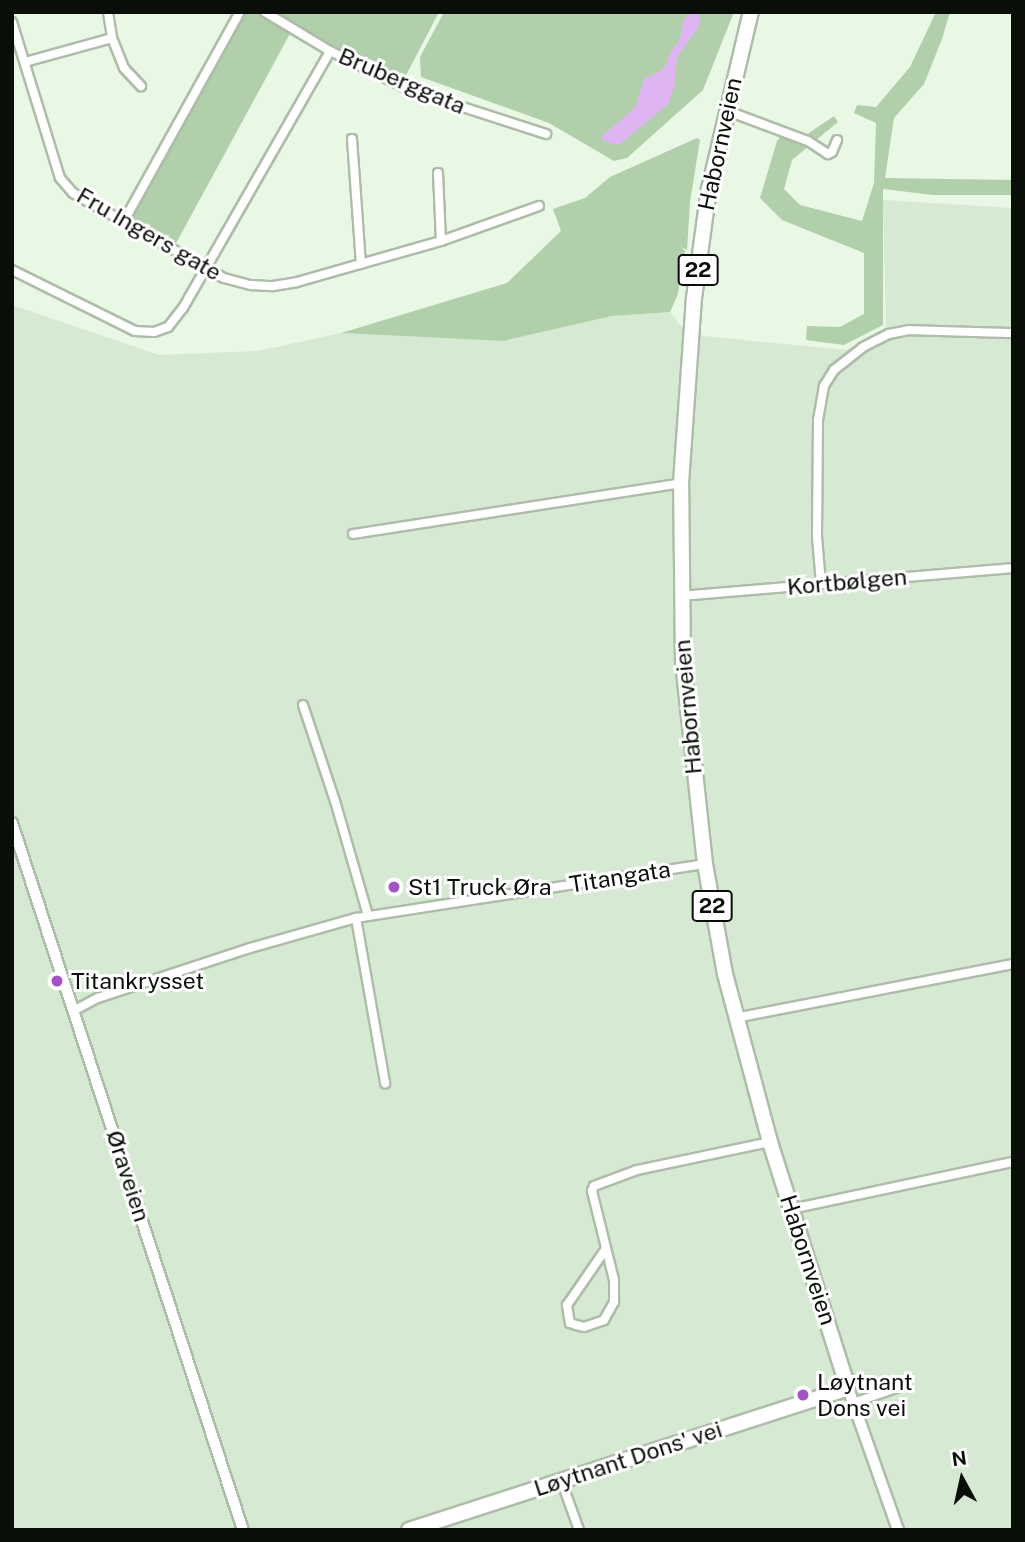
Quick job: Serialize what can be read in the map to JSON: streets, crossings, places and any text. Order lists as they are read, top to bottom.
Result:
{
  "streets": {
    "highway": ["Habornveien", "22", "Løytnant Dons' vei"],
    "street": [
      "Bruberggata",
      "Fru Ingers gate",
      "Kortbølgen",
      "Titangata",
      "Øraveien"
    ]
  },
  "crossings": [
    ["Habornveien", "Kortbølgen"],
    ["Habornveien", "Titangata"],
    ["Habornveien", "Løytnant Dons' vei"],
    ["Titangata", "Øraveien"]
  ],
  "places": ["St1 Truck Øra", "Titankrysset", "Løytnant Dons vei"],
  "north": "top"
}
